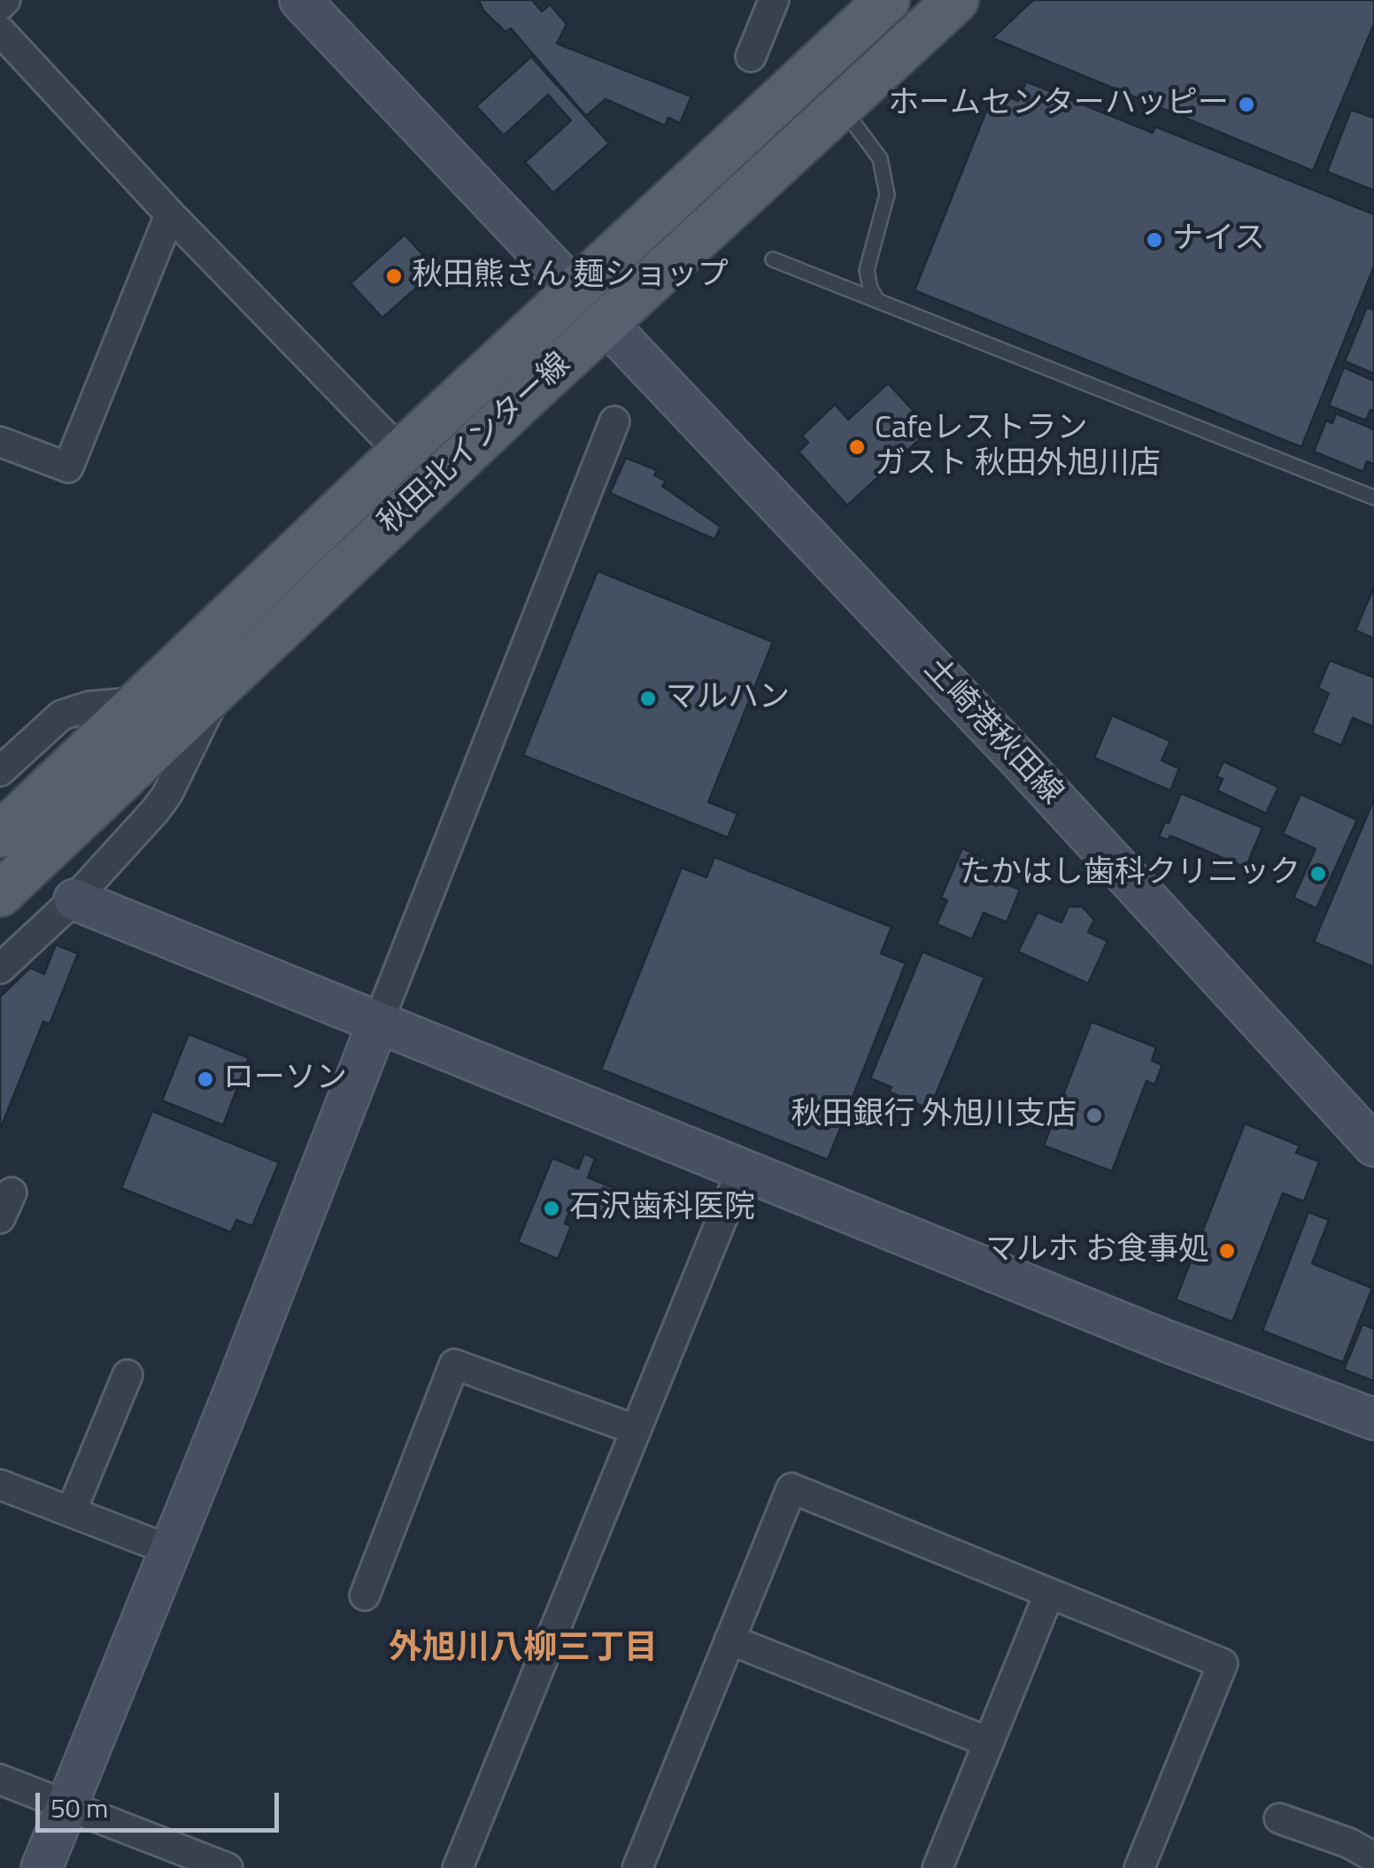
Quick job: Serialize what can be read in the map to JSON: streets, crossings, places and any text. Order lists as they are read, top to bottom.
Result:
{
  "streets": {
    "main road": ["秋田北インター線"],
    "street": ["土崎港秋田線"]
  },
  "crossings": [
    ["秋田北インター線", "土崎港秋田線"]
  ],
  "districts": ["外旭川八柳三丁目"],
  "places": [
    "ホームセンターハッピー",
    "ナイス",
    "秋田熊さん 麺ショップ",
    "Cafeレストラン ガスト 秋田外旭川店",
    "マルハン",
    "たかはし歯科クリニック",
    "ローソン",
    "秋田銀行 外旭川支店",
    "石沢歯科医院",
    "マルホ お食事処"
  ],
  "scale_bar": "50 m"
}
